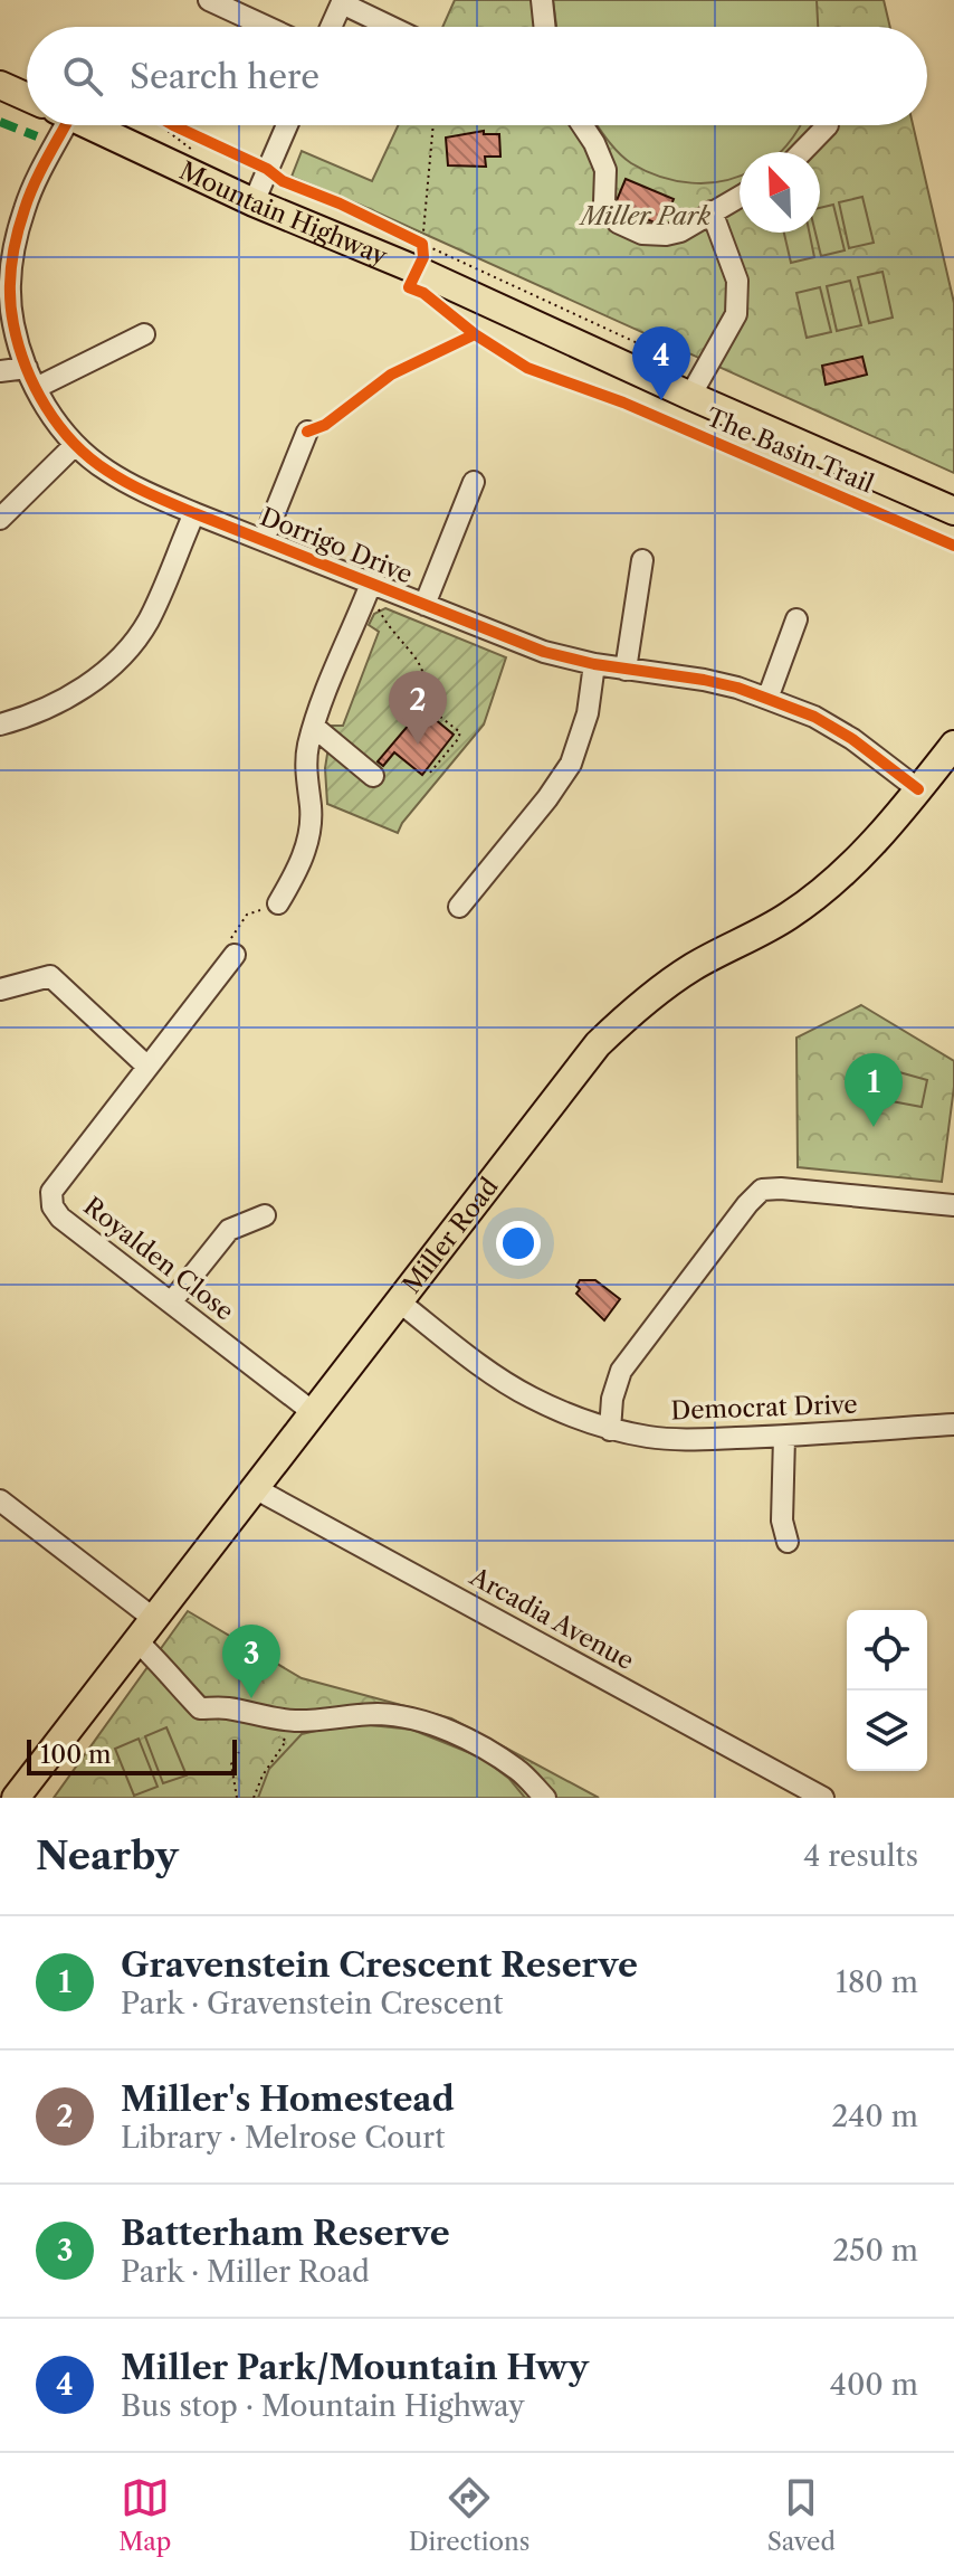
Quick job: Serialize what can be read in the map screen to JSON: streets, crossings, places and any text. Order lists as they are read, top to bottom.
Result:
{
  "streets": {
    "main road": ["Mountain Highway", "Miller Road"],
    "street": [
      "Dorrigo Drive",
      "Royalden Close",
      "Democrat Drive",
      "Arcadia Avenue"
    ],
    "cycle path": ["The Basin Trail"]
  },
  "crossings": [
    ["Dorrigo Drive", "Miller Road"],
    ["Miller Road", "Royalden Close"],
    ["Miller Road", "Democrat Drive"],
    ["Miller Road", "Arcadia Avenue"]
  ],
  "parks": ["Miller Park"],
  "scale_bar": "100 m",
  "north": "top left",
  "page": {
    "search": "Search here",
    "pins": [
      "4",
      "2",
      "1",
      "3"
    ],
    "scale": "100 m",
    "heading": ["Nearby", "4 results"],
    "list": [
      {
        "mark": "1",
        "name": "Gravenstein Crescent Reserve",
        "note": "Park · Gravenstein Crescent",
        "value": "180 m"
      },
      {
        "mark": "2",
        "name": "Miller's Homestead",
        "note": "Library · Melrose Court",
        "value": "240 m"
      },
      {
        "mark": "3",
        "name": "Batterham Reserve",
        "note": "Park · Miller Road",
        "value": "250 m"
      },
      {
        "mark": "4",
        "name": "Miller Park/Mountain Hwy",
        "note": "Bus stop · Mountain Highway",
        "value": "400 m"
      }
    ],
    "nav": ["Map", "Directions", "Saved"]
  }
}
